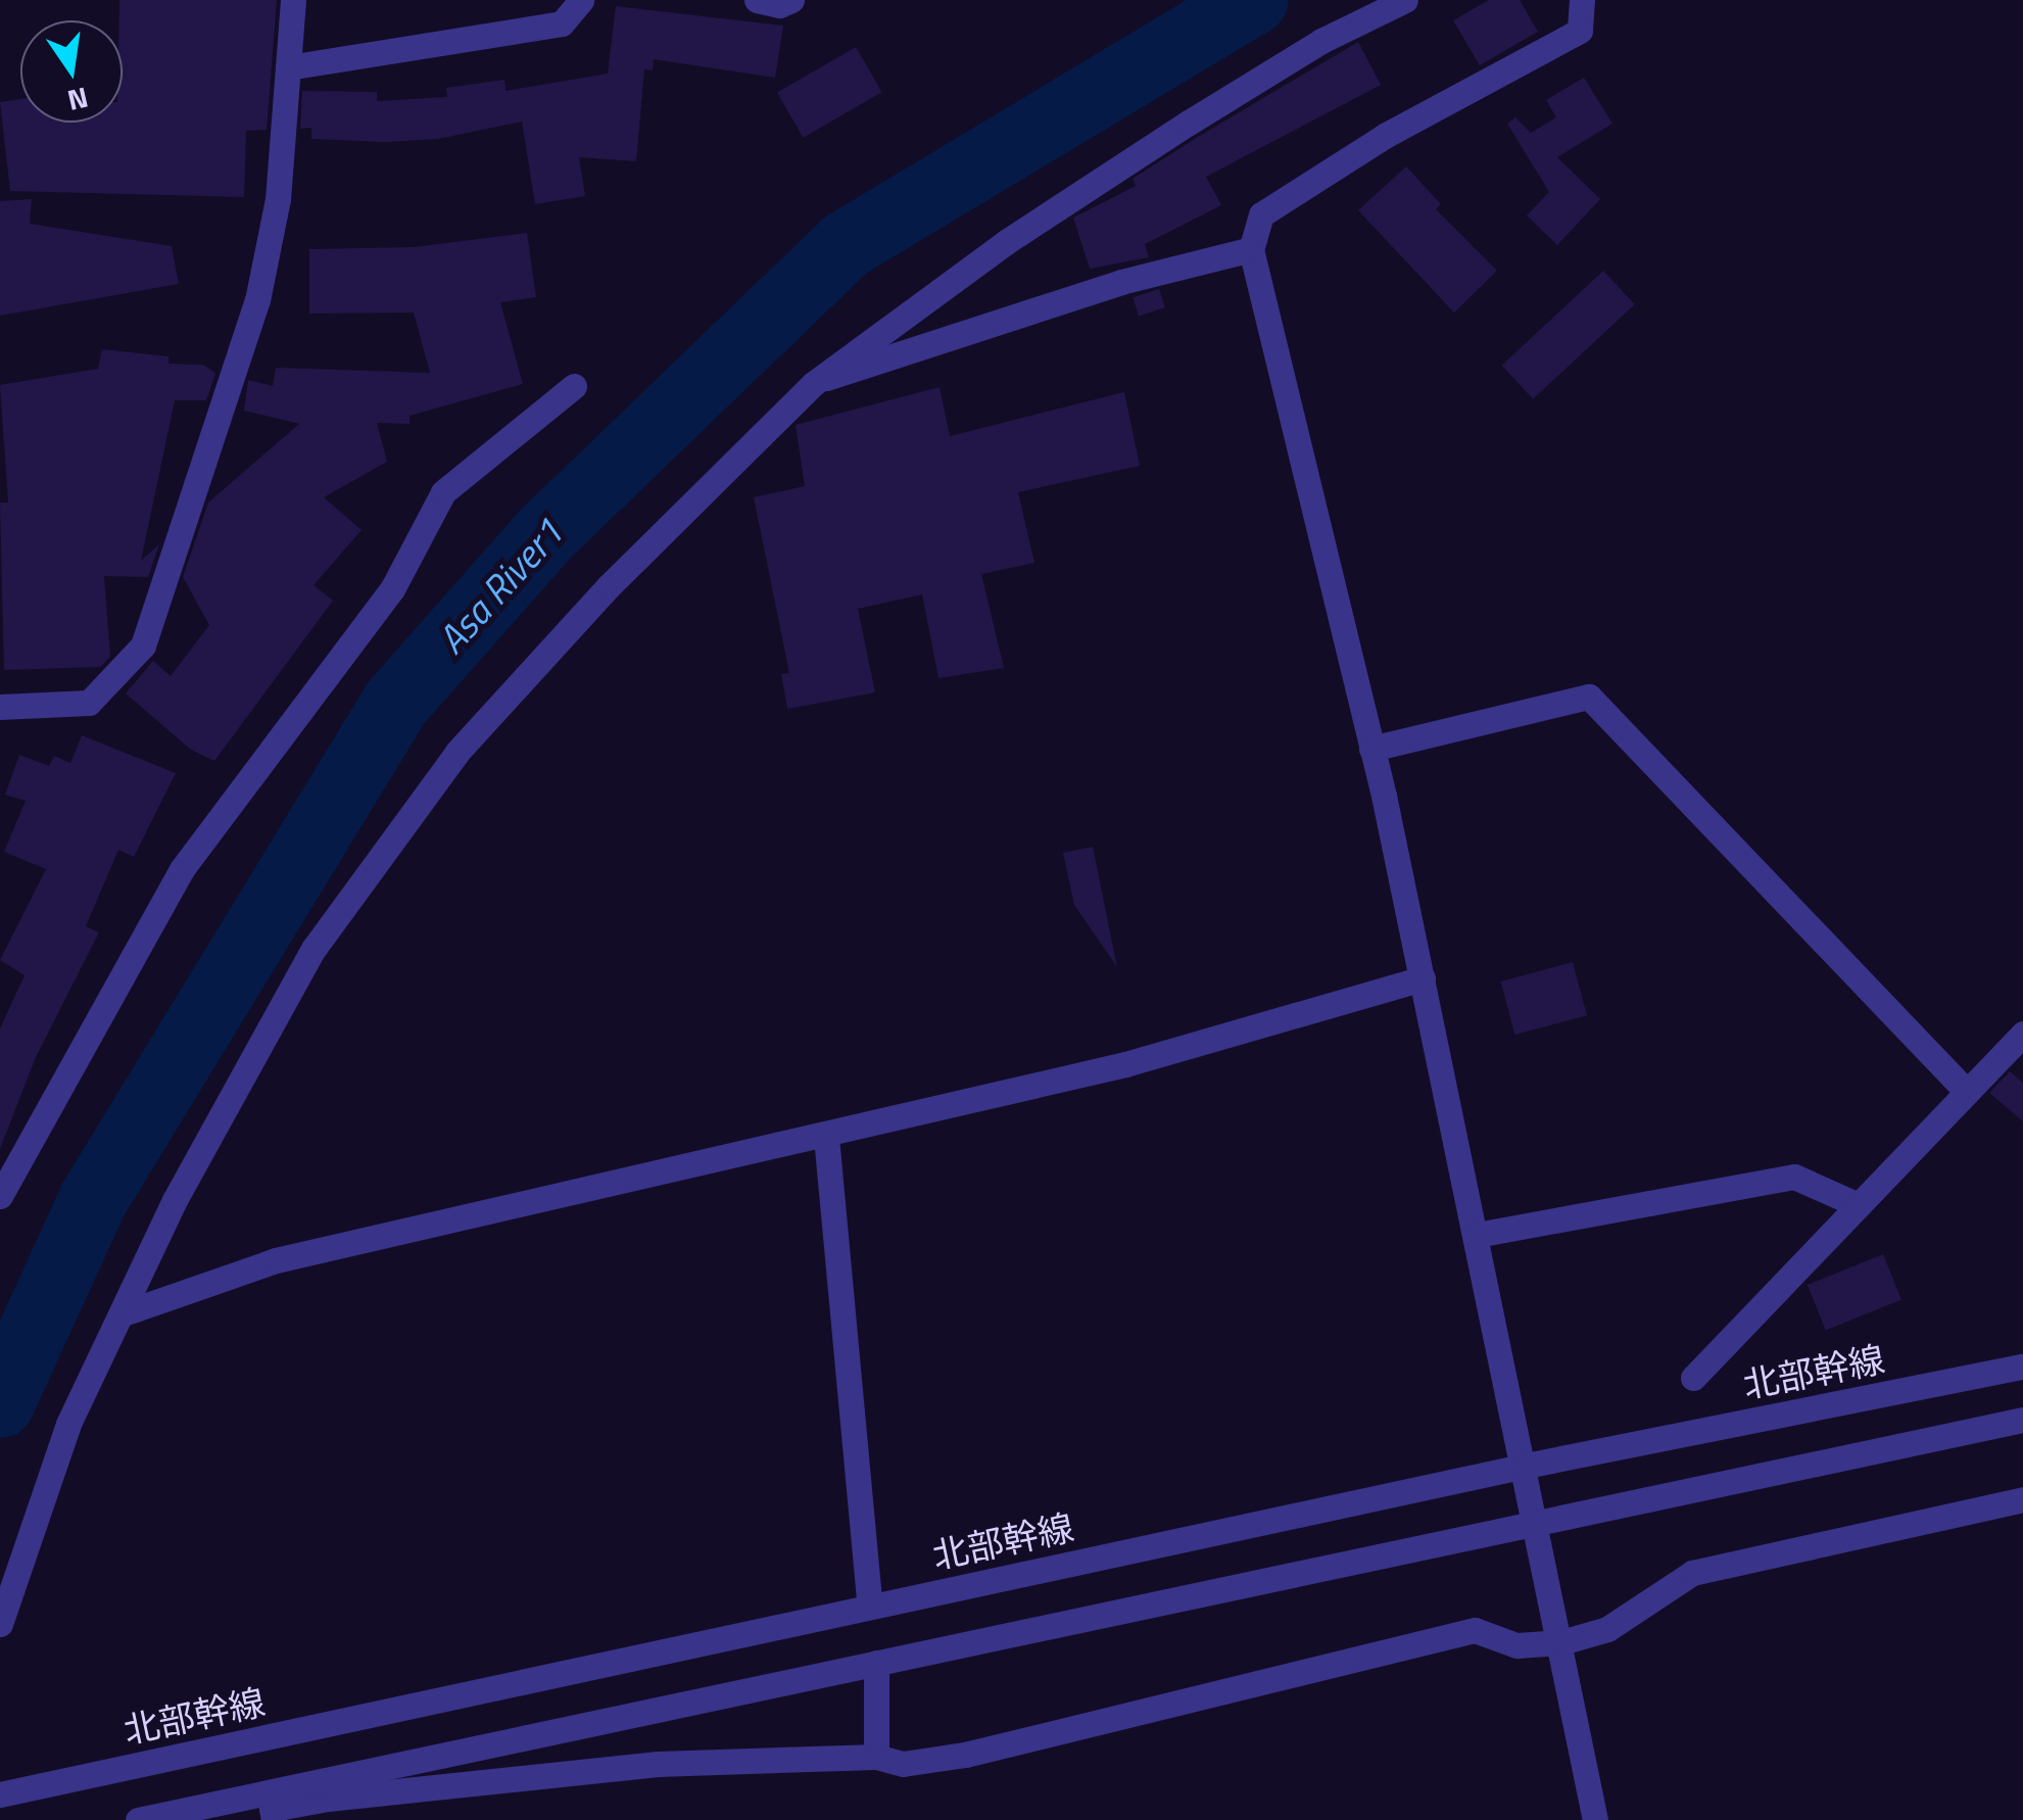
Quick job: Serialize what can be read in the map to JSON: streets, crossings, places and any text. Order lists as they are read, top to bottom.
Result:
{
  "streets": {
    "street": ["北部幹線"]
  },
  "water": ["Asa River1"],
  "north": "bottom"
}
